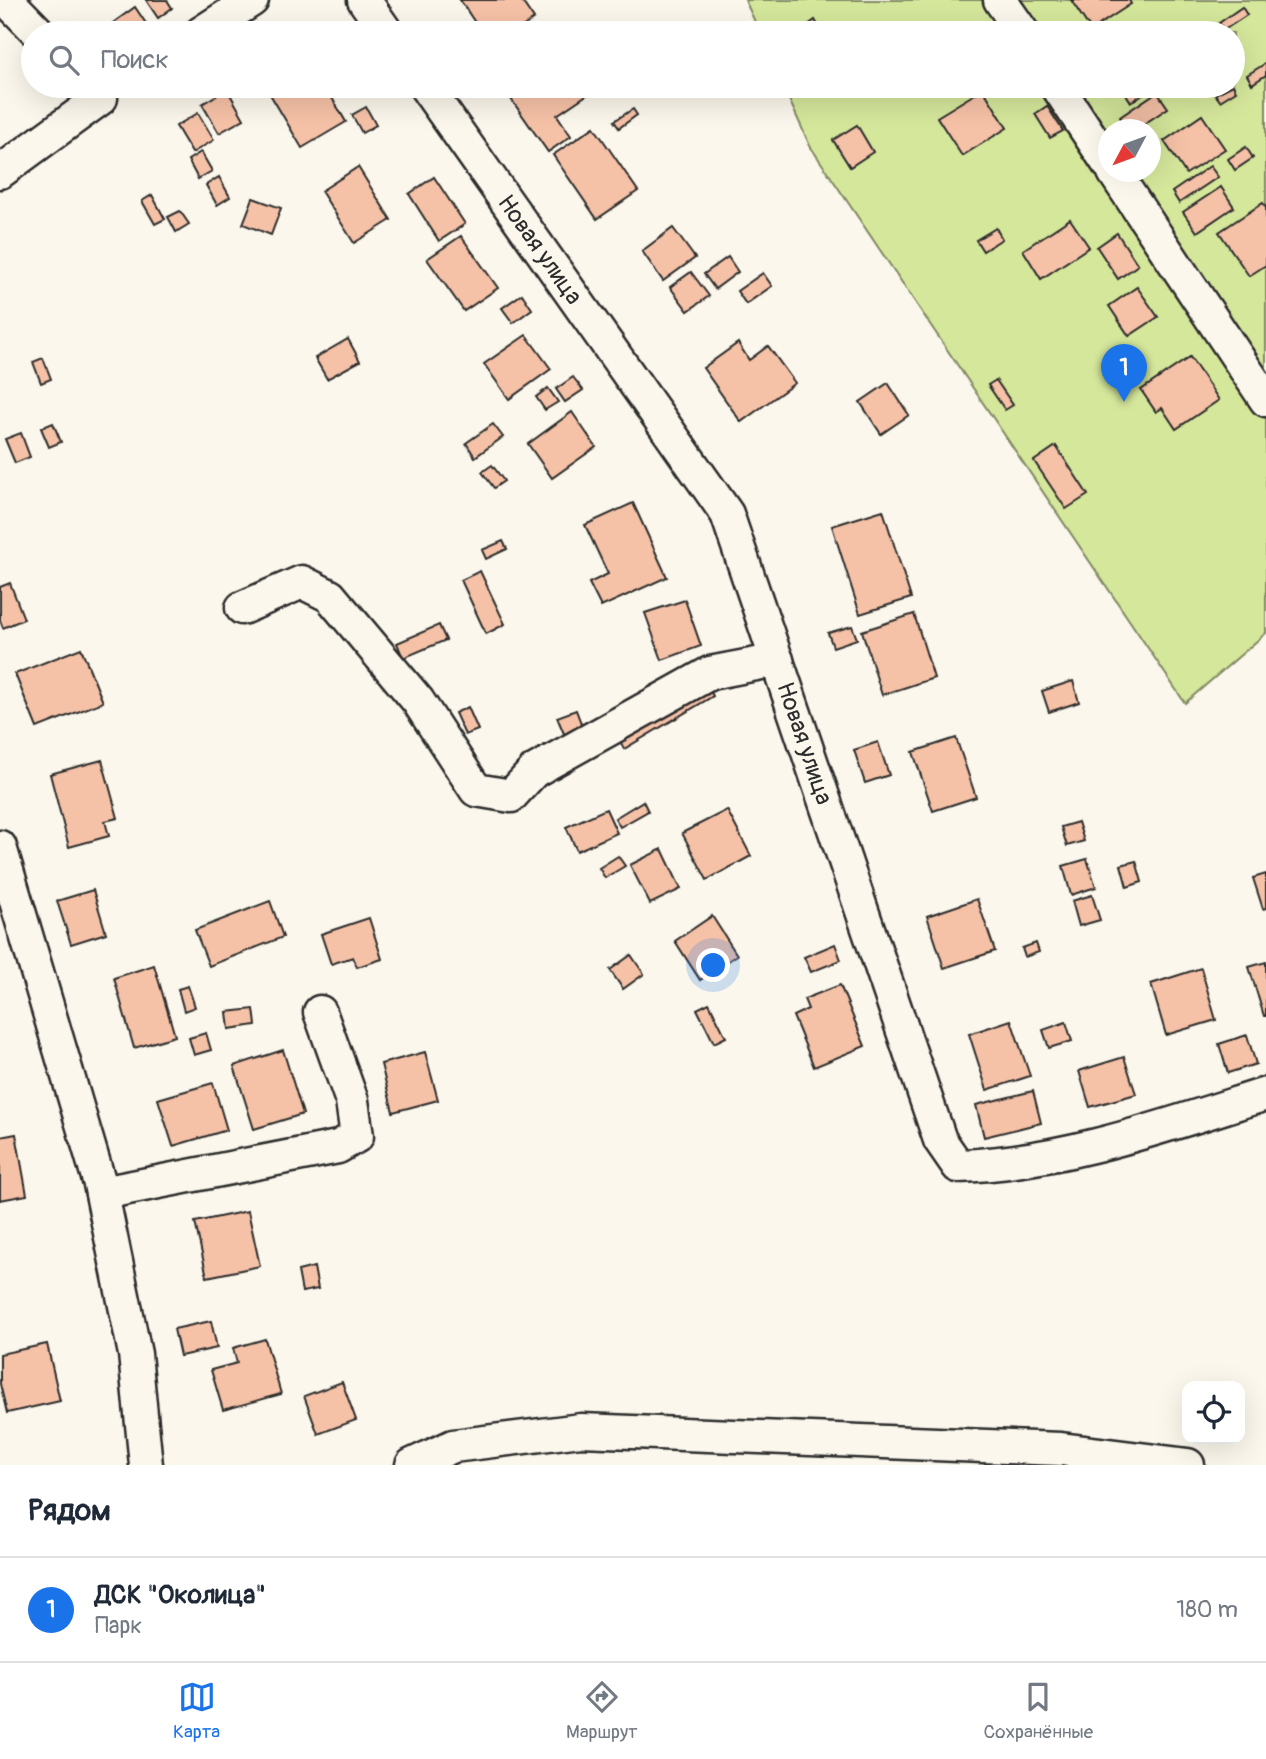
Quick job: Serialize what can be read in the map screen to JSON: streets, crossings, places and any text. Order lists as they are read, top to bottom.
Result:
{
  "streets": {
    "street": ["Новая улица"]
  },
  "north": "bottom left",
  "page": {
    "search": "Поиск",
    "pins": "1",
    "heading": "Рядом",
    "list": [
      {
        "mark": "1",
        "name": "ДСК \"Околица\"",
        "note": "Парк",
        "value": "180 m"
      }
    ],
    "nav": ["Карта", "Маршрут", "Сохранённые"]
  }
}
